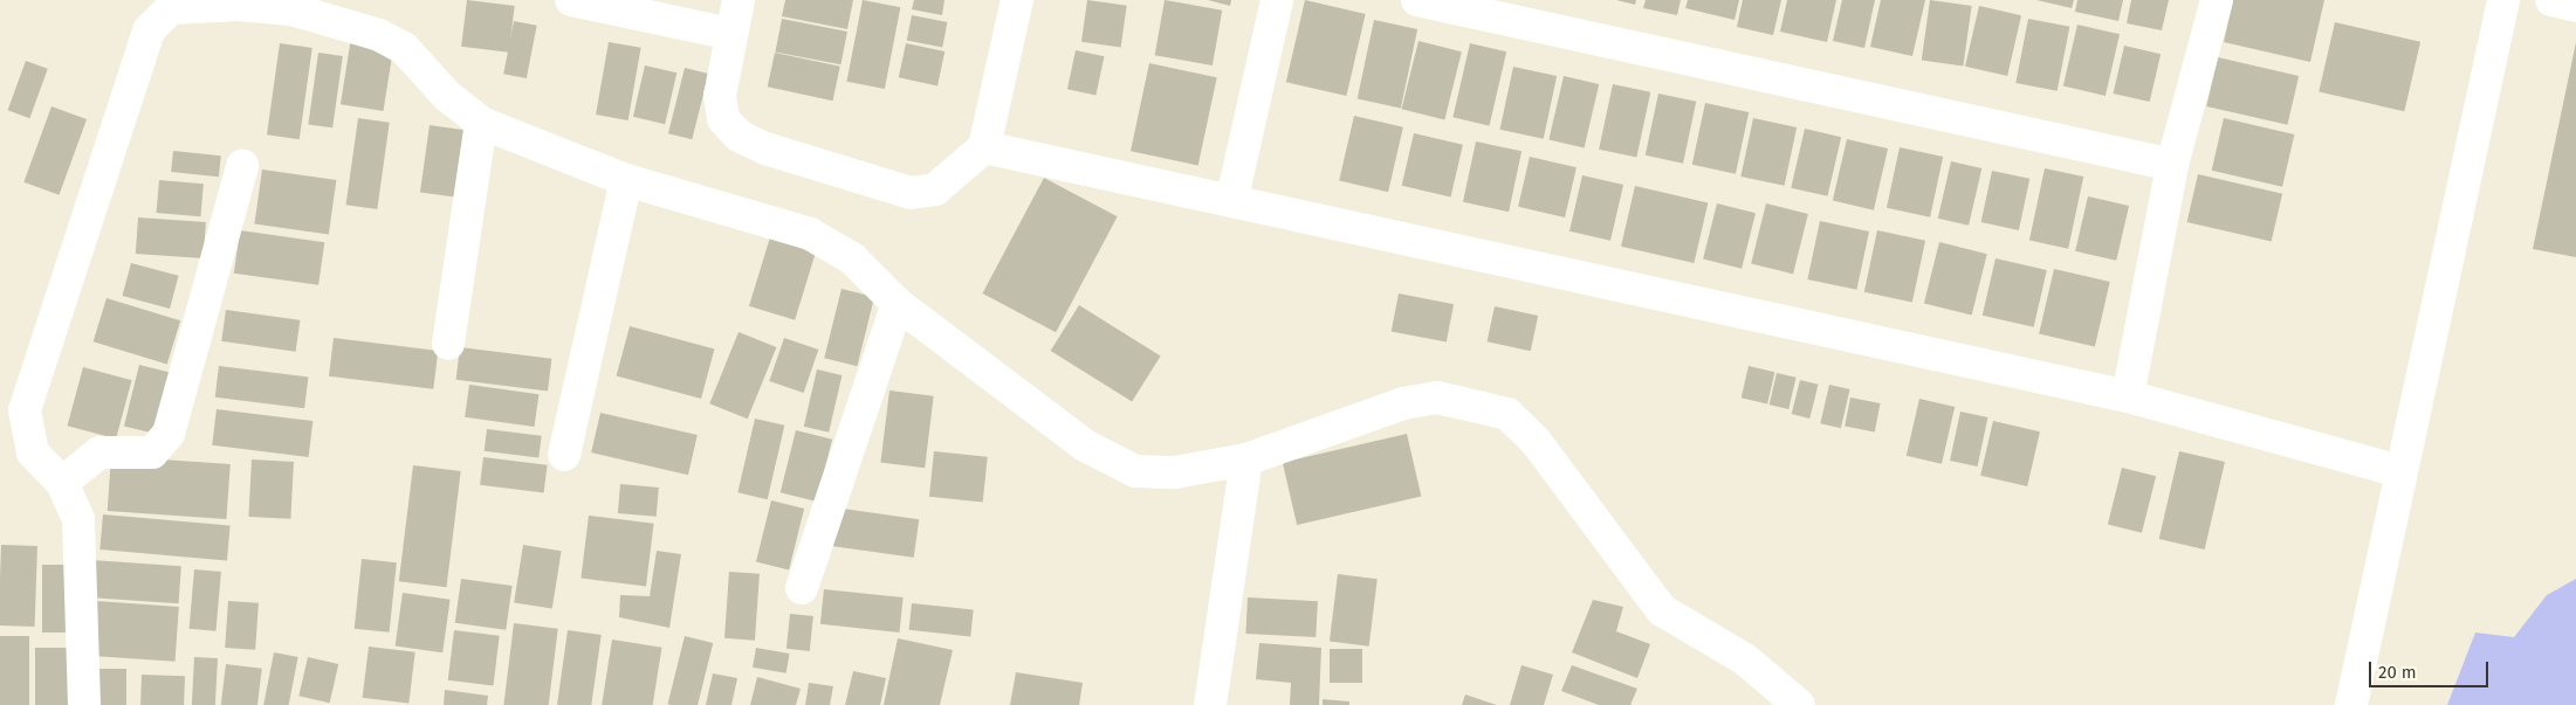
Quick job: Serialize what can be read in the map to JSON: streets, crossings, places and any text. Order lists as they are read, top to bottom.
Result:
{
  "scale_bar": "20 m"
}
